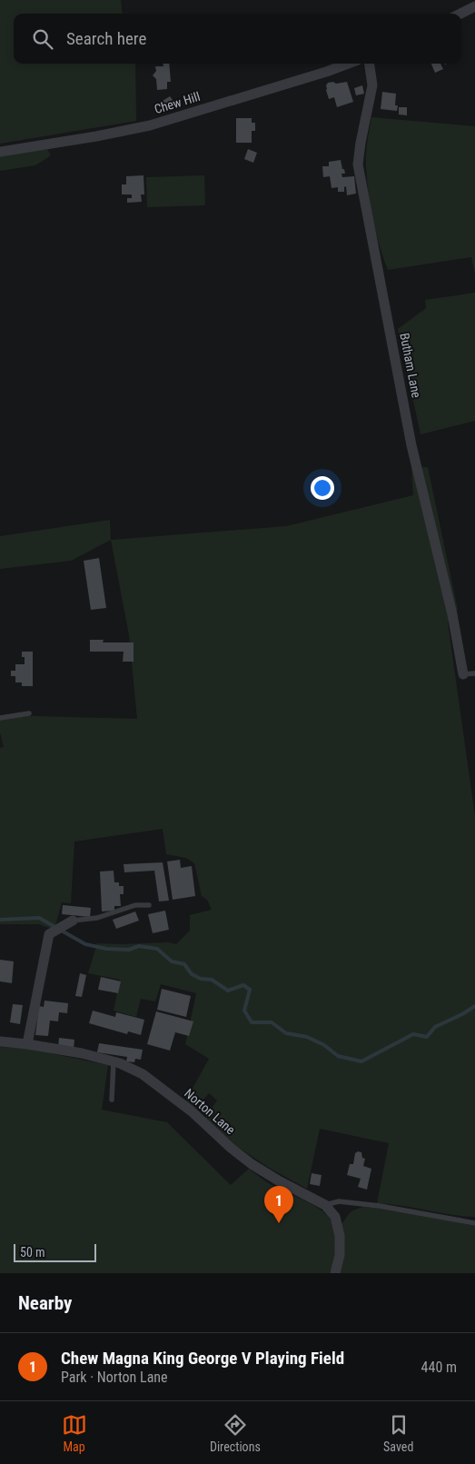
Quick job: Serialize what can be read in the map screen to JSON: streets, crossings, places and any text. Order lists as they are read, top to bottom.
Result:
{
  "streets": {
    "street": ["Chew Hill", "Butham Lane", "Norton Lane"]
  },
  "scale_bar": "50 m",
  "page": {
    "search": "Search here",
    "pins": "1",
    "scale": "50 m",
    "heading": "Nearby",
    "list": [
      {
        "mark": "1",
        "name": "Chew Magna King George V Playing Field",
        "note": "Park · Norton Lane",
        "value": "440 m"
      }
    ],
    "nav": ["Map", "Directions", "Saved"]
  }
}
